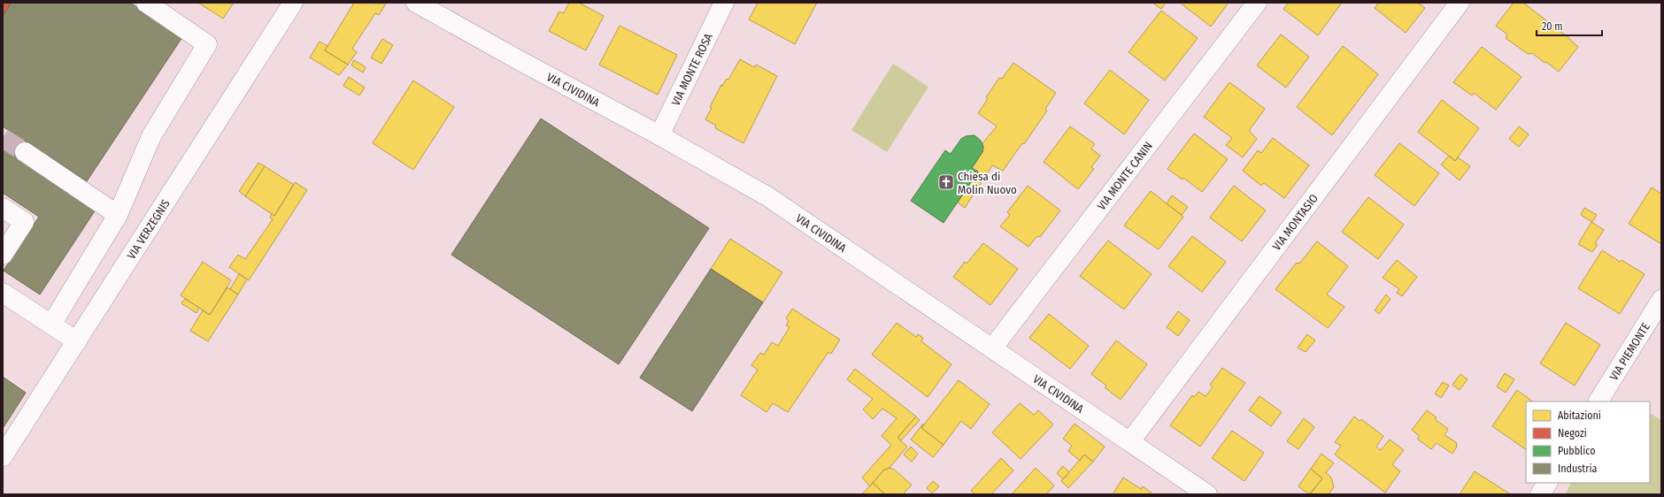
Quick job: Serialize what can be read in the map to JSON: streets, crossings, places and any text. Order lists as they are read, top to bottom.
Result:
{
  "streets": {
    "street": [
      "VIA MONTE ROSA",
      "VIA CIVIDINA",
      "VIA MONTE CANIN",
      "VIA MONTASIO",
      "VIA VERZEGNIS",
      "VIA PIEMONTE"
    ]
  },
  "crossings": [
    ["VIA MONTE ROSA", "VIA CIVIDINA"],
    ["VIA CIVIDINA", "VIA MONTE CANIN"],
    ["VIA CIVIDINA", "VIA MONTASIO"]
  ],
  "places": {
    "church": ["Chiesa di Molin Nuovo"]
  },
  "legend": [
    "Abitazioni",
    "Negozi",
    "Pubblico",
    "Industria"
  ],
  "scale_bar": "20 m"
}
